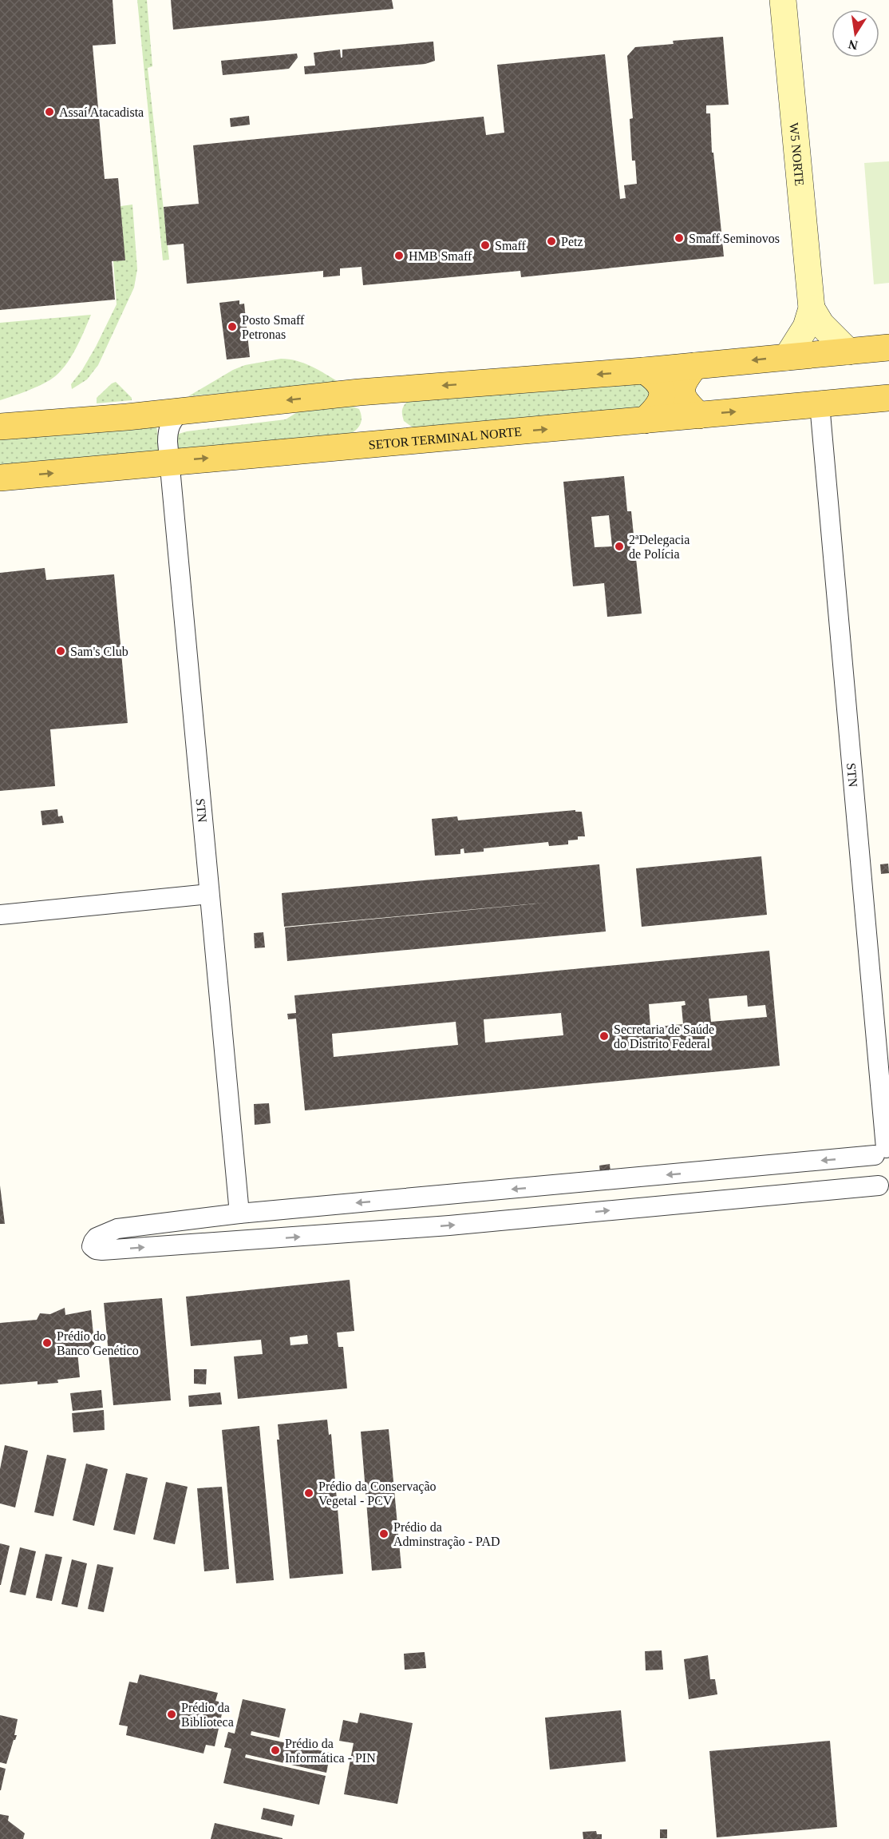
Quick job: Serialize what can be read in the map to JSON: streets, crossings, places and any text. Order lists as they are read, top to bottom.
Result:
{
  "streets": {
    "main road": ["W5 NORTE", "SETOR TERMINAL NORTE"],
    "street": ["STN"]
  },
  "crossings": [
    ["SETOR TERMINAL NORTE", "STN"]
  ],
  "places": [
    "Assaí Atacadista",
    "Smaff Seminovos",
    "Petz",
    "Smaff",
    "HMB Smaff",
    "Posto Smaff Petronas",
    "2ªDelegacia de Polícia",
    "Sam's Club",
    "Secretaria de Saúde do Distrito Federal",
    "Prédio do Banco Genético",
    "Prédio da Conservação Vegetal - PCV",
    "Prédio da Adminstração - PAD",
    "Prédio da Biblioteca",
    "Prédio da Informática - PIN"
  ],
  "north": "bottom"
}
